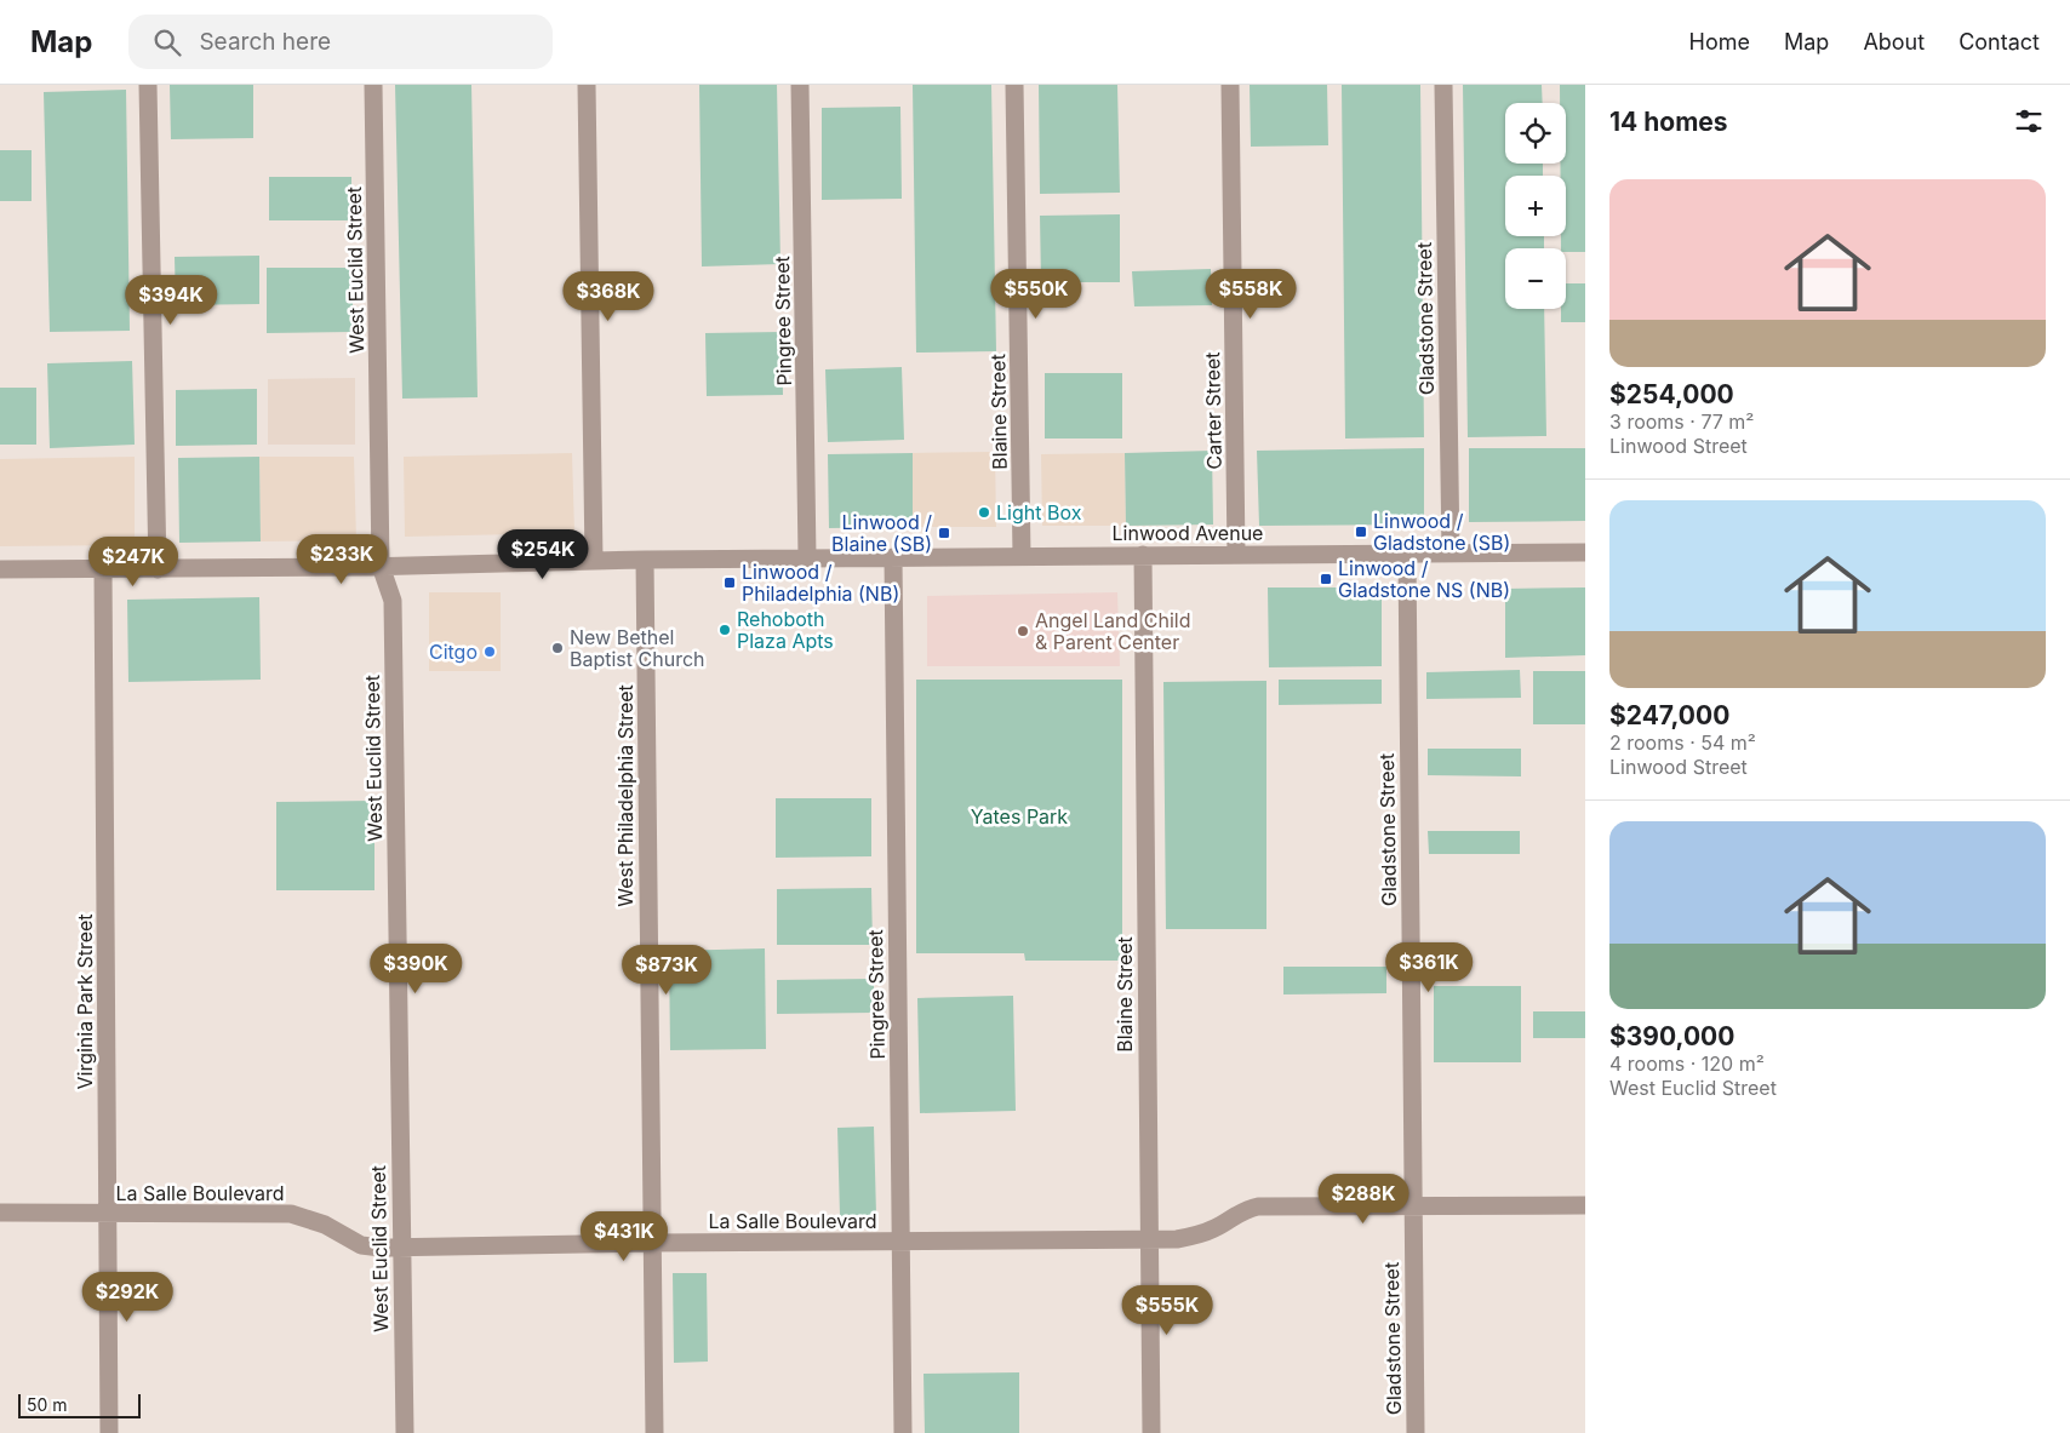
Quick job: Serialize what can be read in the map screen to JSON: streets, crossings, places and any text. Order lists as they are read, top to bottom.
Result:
{
  "streets": {
    "street": [
      "West Euclid Street",
      "Gladstone Street",
      "Pingree Street",
      "Carter Street",
      "Blaine Street",
      "Linwood Avenue",
      "West Philadelphia Street",
      "Virginia Park Street",
      "La Salle Boulevard"
    ]
  },
  "crossings": [
    ["West Euclid Street", "Linwood Avenue"],
    ["West Euclid Street", "La Salle Boulevard"],
    ["Gladstone Street", "Linwood Avenue"],
    ["Gladstone Street", "La Salle Boulevard"],
    ["Pingree Street", "Linwood Avenue"],
    ["Pingree Street", "La Salle Boulevard"],
    ["Carter Street", "Linwood Avenue"],
    ["Blaine Street", "Linwood Avenue"],
    ["Blaine Street", "La Salle Boulevard"],
    ["Linwood Avenue", "West Philadelphia Street"],
    ["Linwood Avenue", "Virginia Park Street"],
    ["West Philadelphia Street", "La Salle Boulevard"],
    ["Virginia Park Street", "La Salle Boulevard"]
  ],
  "parks": ["Yates Park"],
  "places": {
    "other": [
      "Light Box",
      "Rehoboth Plaza Apts",
      "Angel Land Child & Parent Center",
      "New Bethel Baptist Church",
      "Citgo"
    ],
    "transit": [
      "Linwood / Gladstone (SB)",
      "Linwood / Blaine (SB)",
      "Linwood / Gladstone NS (NB)",
      "Linwood / Philadelphia (NB)"
    ]
  },
  "scale_bar": "50 m",
  "page": {
    "header": "Map",
    "search": "Search here",
    "nav": [
      "Home",
      "Map",
      "About",
      "Contact"
    ],
    "heading": "14 homes",
    "map_buttons": ["+", "−"],
    "list": [
      {
        "name": "$254,000",
        "note": "3 rooms · 77 m² · Linwood Street"
      },
      {
        "name": "$247,000",
        "note": "2 rooms · 54 m² · Linwood Street"
      },
      {
        "name": "$390,000",
        "note": "4 rooms · 120 m² · West Euclid Street"
      }
    ],
    "price": [
      "$550K",
      "$558K",
      "$368K",
      "$394K",
      "$254K",
      "$233K",
      "$247K",
      "$361K",
      "$390K",
      "$873K",
      "$288K",
      "$431K",
      "$292K",
      "$555K"
    ],
    "scale": "50 m"
  }
}
